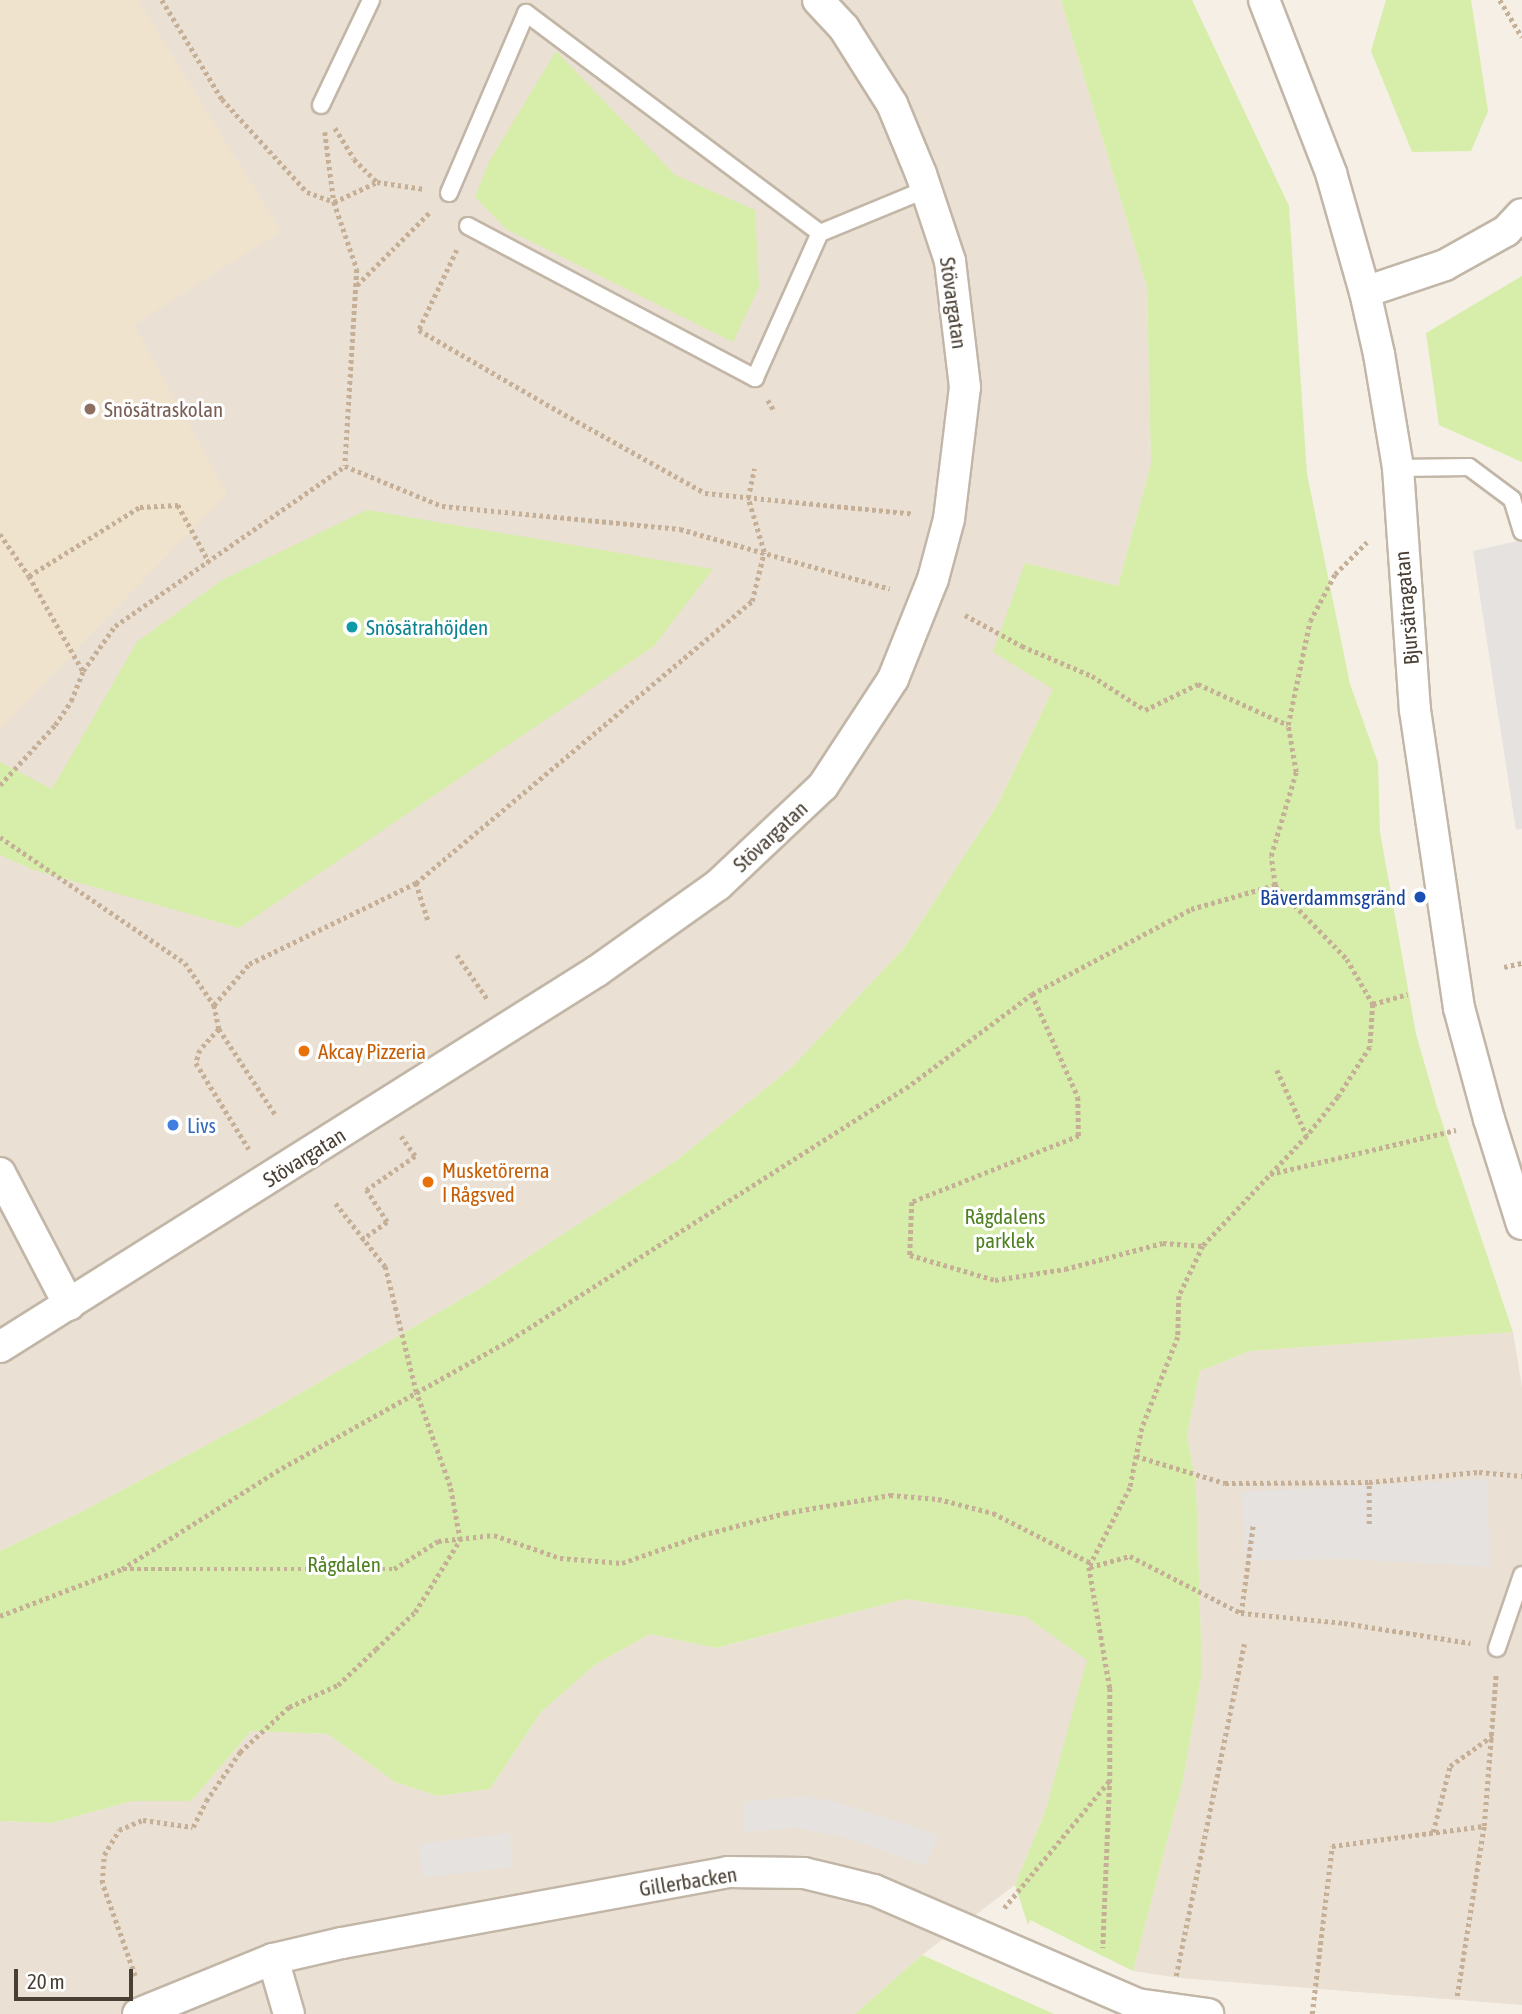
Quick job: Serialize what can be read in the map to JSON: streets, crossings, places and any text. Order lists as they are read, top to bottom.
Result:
{
  "streets": {
    "street": ["Stövargatan", "Bjursätragatan", "Gillerbacken"]
  },
  "parks": ["Rågdalens parklek", "Rågdalen"],
  "places": [
    "Snösätraskolan",
    "Snösätrahöjden",
    "Bäverdammsgränd",
    "Akcay Pizzeria",
    "Livs",
    "Musketörerna I Rågsved"
  ],
  "scale_bar": "20 m"
}
